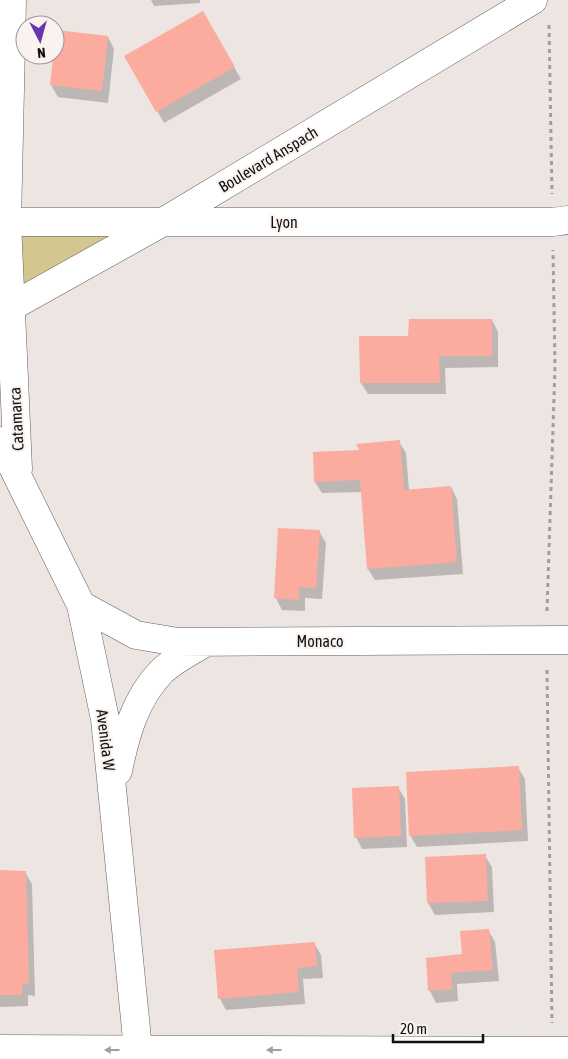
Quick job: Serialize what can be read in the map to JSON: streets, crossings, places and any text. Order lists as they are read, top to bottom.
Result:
{
  "streets": {
    "street": [
      "Boulevard Anspach",
      "Lyon",
      "Catamarca",
      "Monaco",
      "Avenida W"
    ]
  },
  "crossings": [
    ["Boulevard Anspach", "Lyon"],
    ["Boulevard Anspach", "Catamarca"],
    ["Lyon", "Catamarca"],
    ["Catamarca", "Avenida W"],
    ["Monaco", "Avenida W"]
  ],
  "scale_bar": "20 m",
  "north": "bottom"
}
